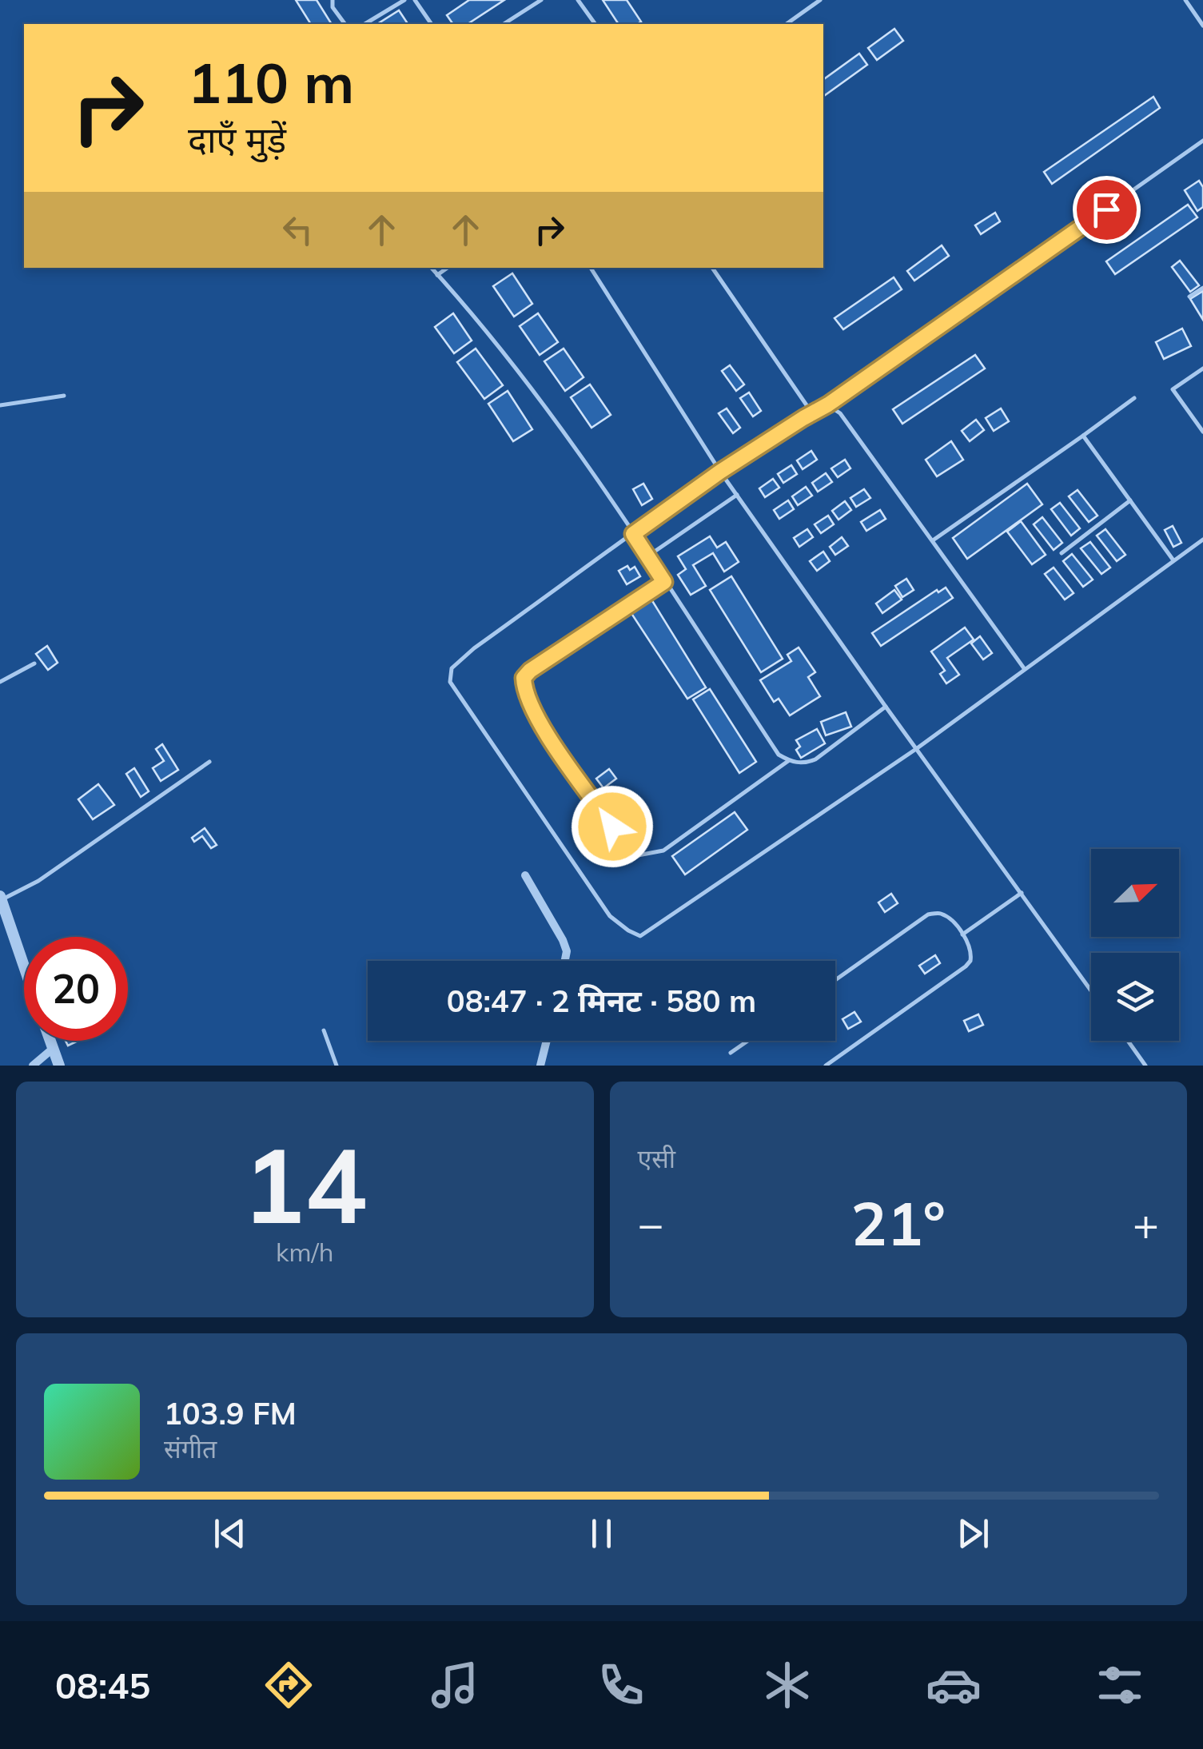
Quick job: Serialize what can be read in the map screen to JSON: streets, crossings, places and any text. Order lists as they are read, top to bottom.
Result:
{
  "north": "top right",
  "page": {
    "turn": ["110 m", "दाएँ मुड़ें"],
    "limit": "20",
    "trip": "08:47 · 2 मिनट · 580 m",
    "tile": [
      ["14", "km/h"],
      "एसी"
    ],
    "heat": ["−", "21°", "+"],
    "song": ["103.9 FM", "संगीत"],
    "tabs": "08:45"
  }
}
